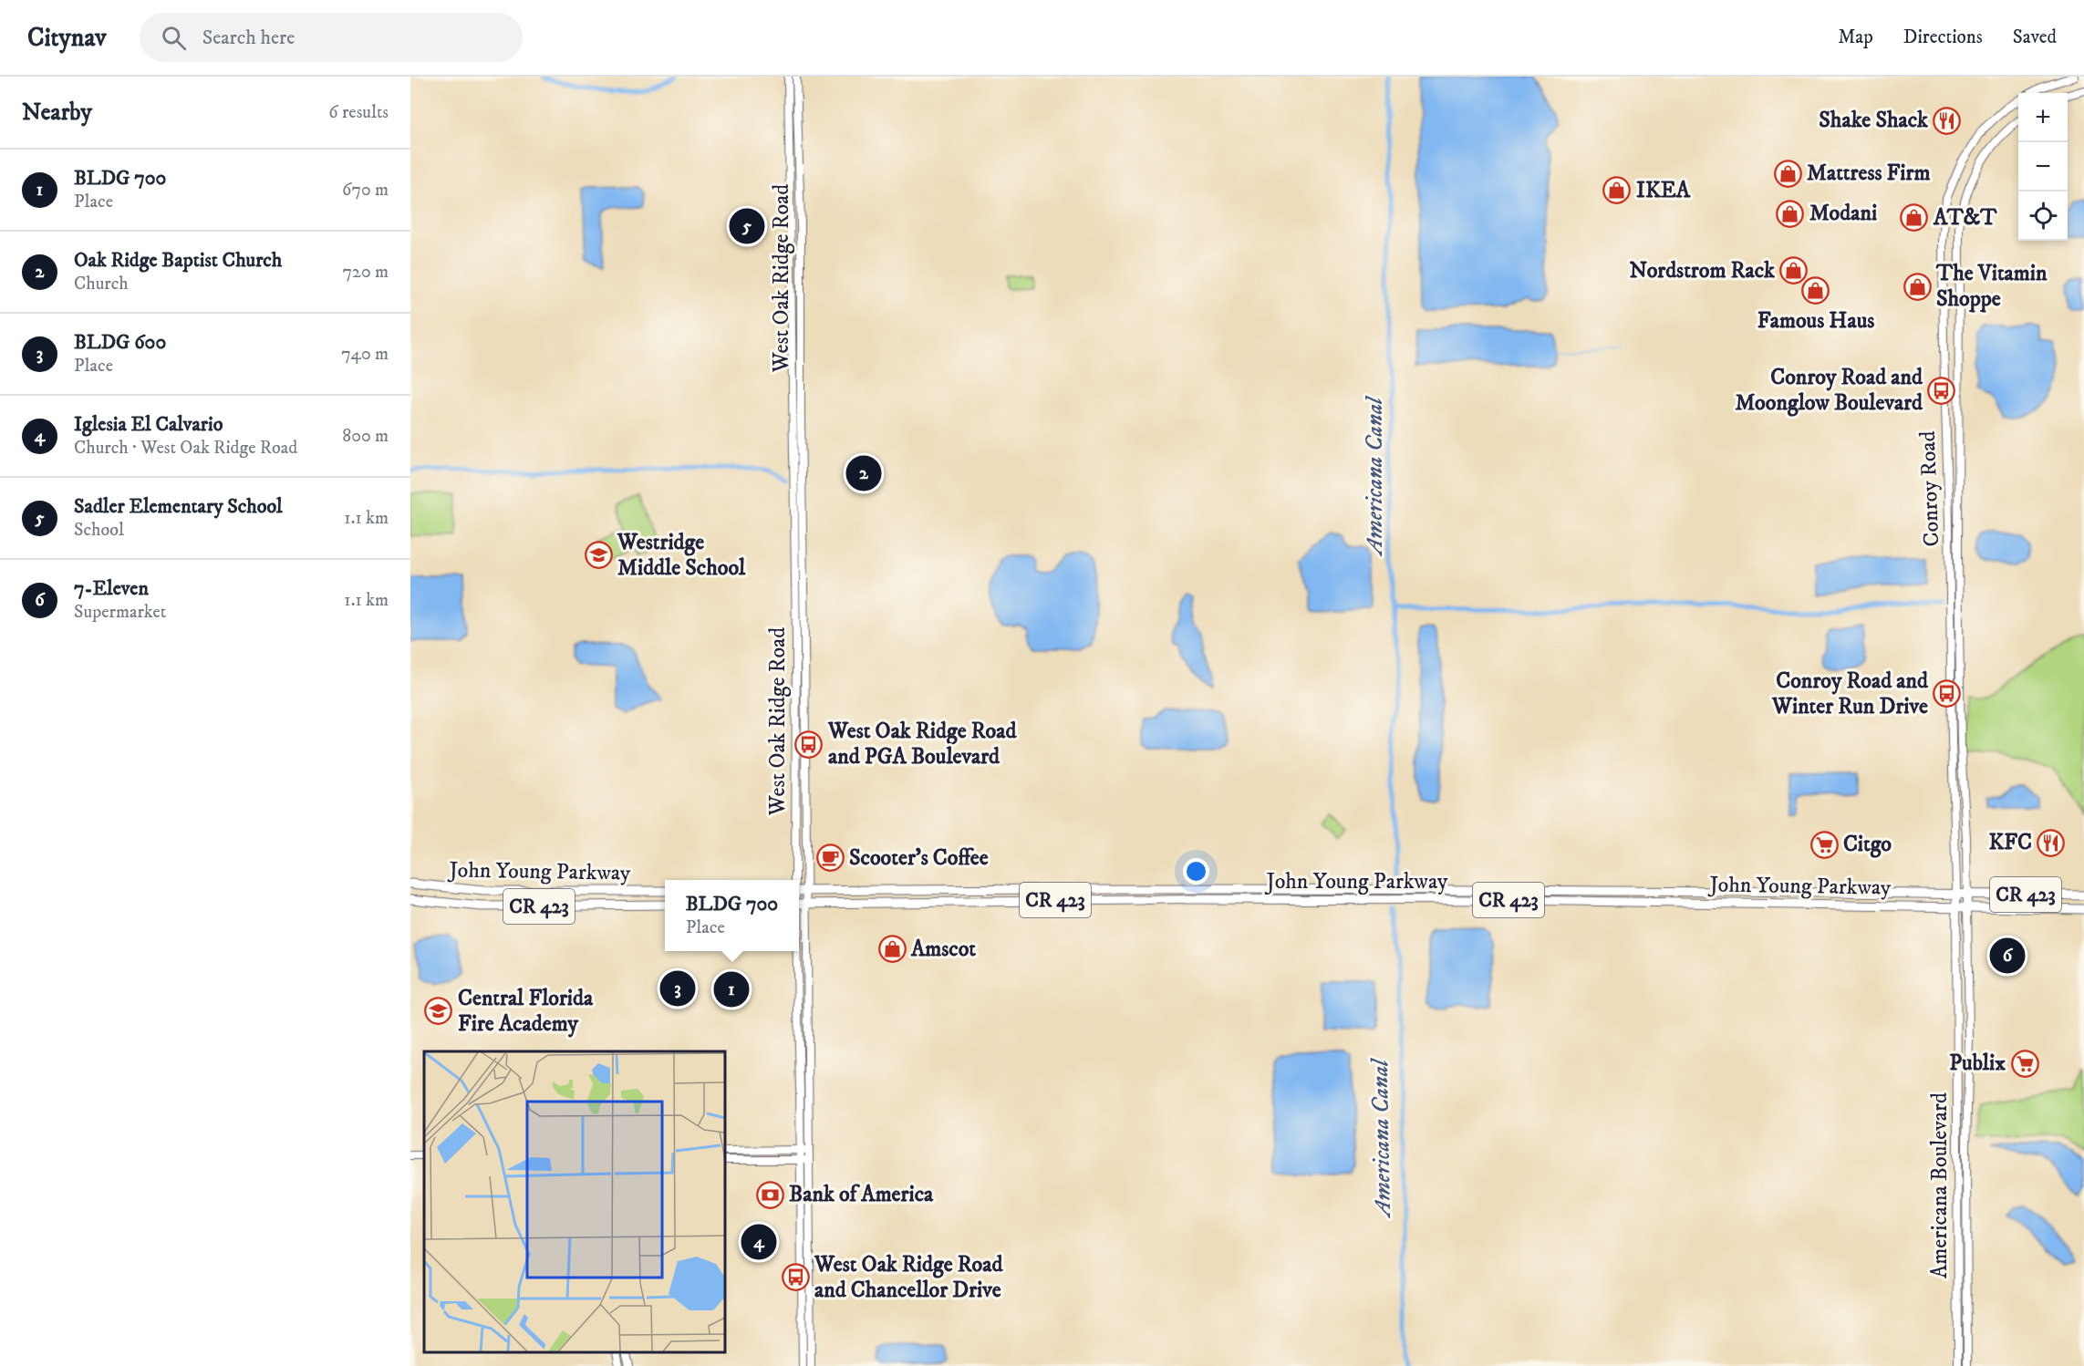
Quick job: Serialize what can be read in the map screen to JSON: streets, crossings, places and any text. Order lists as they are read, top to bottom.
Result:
{
  "streets": {
    "highway": ["John Young Parkway", "CR 423"],
    "street": ["West Oak Ridge Road", "Conroy Road", "Americana Boulevard"]
  },
  "crossings": [
    ["West Oak Ridge Road", "John Young Parkway"],
    ["Conroy Road", "John Young Parkway"],
    ["Conroy Road", "Americana Boulevard"],
    ["John Young Parkway", "Americana Boulevard"]
  ],
  "water": ["Americana Canal"],
  "places": {
    "restaurant": ["Shake Shack", "KFC"],
    "shop": [
      "Mattress Firm",
      "IKEA",
      "Modani",
      "AT&T",
      "Nordstrom Rack",
      "The Vitamin Shoppe",
      "Famous Haus",
      "Amscot"
    ],
    "bus stop": [
      "Conroy Road and Moonglow Boulevard",
      "Conroy Road and Winter Run Drive",
      "West Oak Ridge Road and PGA Boulevard",
      "West Oak Ridge Road and Chancellor Drive"
    ],
    "school or university": ["Westridge Middle School", "Central Florida Fire Academy"],
    "supermarket": ["Citgo", "Publix"],
    "cafe": ["Scooter's Coffee"],
    "bank": ["Bank of America"]
  },
  "page": {
    "header": "Citynav",
    "search": "Search here",
    "nav": ["Map", "Directions", "Saved"],
    "heading": ["Nearby", "6 results"],
    "map_buttons": ["+", "−"],
    "list": [
      {
        "mark": "1",
        "name": "BLDG 700",
        "note": "Place",
        "value": "670 m"
      },
      {
        "mark": "2",
        "name": "Oak Ridge Baptist Church",
        "note": "Church",
        "value": "720 m"
      },
      {
        "mark": "3",
        "name": "BLDG 600",
        "note": "Place",
        "value": "740 m"
      },
      {
        "mark": "4",
        "name": "Iglesia El Calvario",
        "note": "Church · West Oak Ridge Road",
        "value": "800 m"
      },
      {
        "mark": "5",
        "name": "Sadler Elementary School",
        "note": "School",
        "value": "1.1 km"
      },
      {
        "mark": "6",
        "name": "7-Eleven",
        "note": "Supermarket",
        "value": "1.1 km"
      }
    ],
    "pins": [
      "5",
      "2",
      "6",
      "3",
      "1",
      "4"
    ],
    "popup": ["BLDG 700", "Place"]
  }
}
